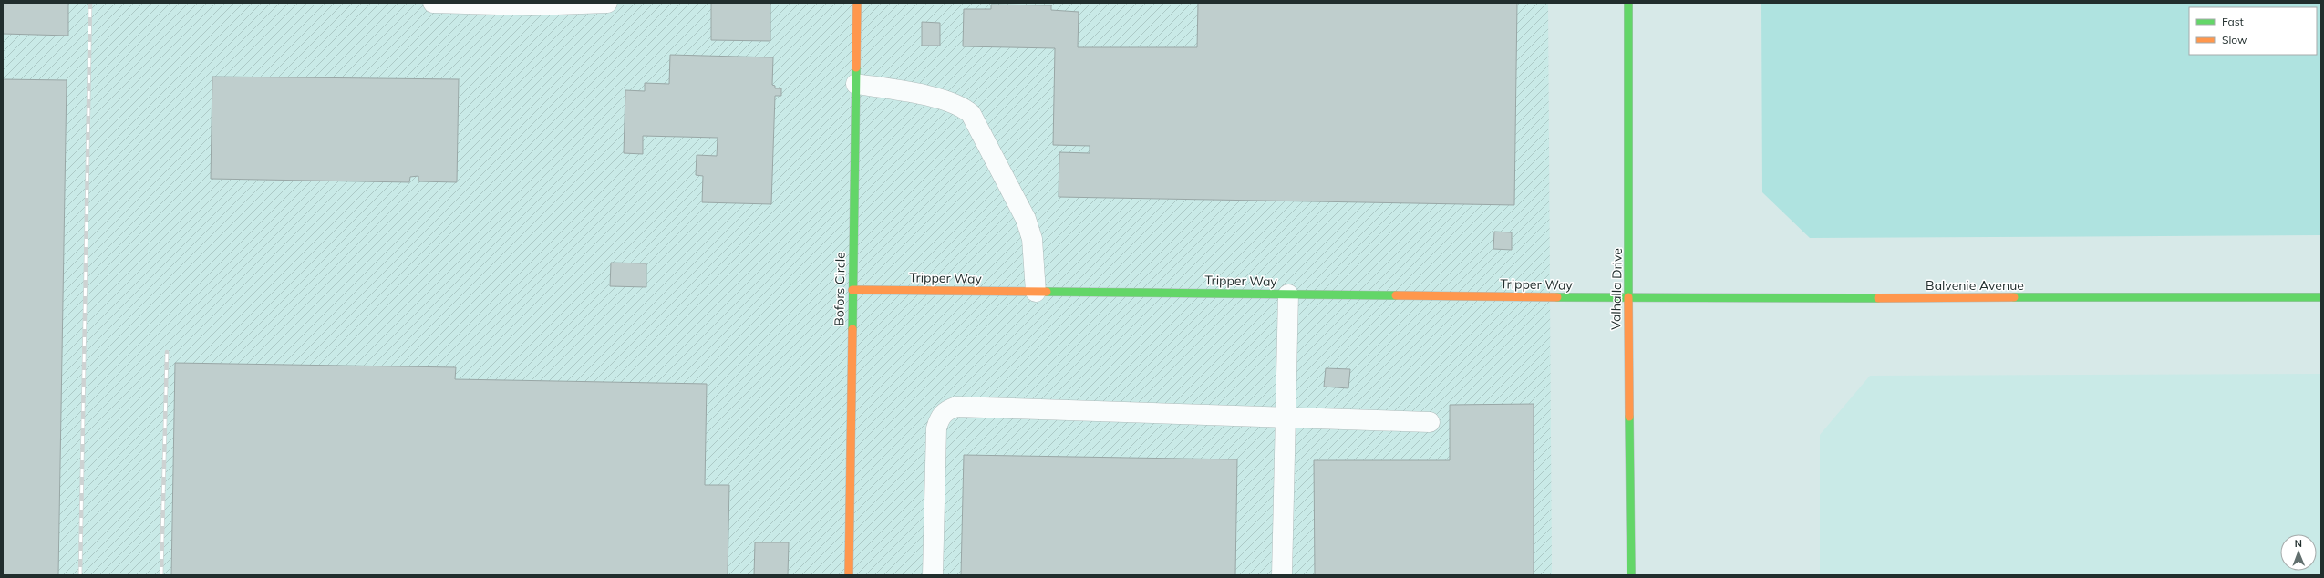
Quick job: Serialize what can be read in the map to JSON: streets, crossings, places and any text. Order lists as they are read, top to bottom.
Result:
{
  "streets": {
    "street": [
      "Tripper Way",
      "Balvenie Avenue",
      "Bofors Circle",
      "Valhalla Drive"
    ]
  },
  "crossings": [
    ["Tripper Way", "Balvenie Avenue"],
    ["Tripper Way", "Bofors Circle"],
    ["Tripper Way", "Valhalla Drive"],
    ["Balvenie Avenue", "Valhalla Drive"]
  ],
  "legend": ["Fast", "Slow"],
  "north": "top"
}
